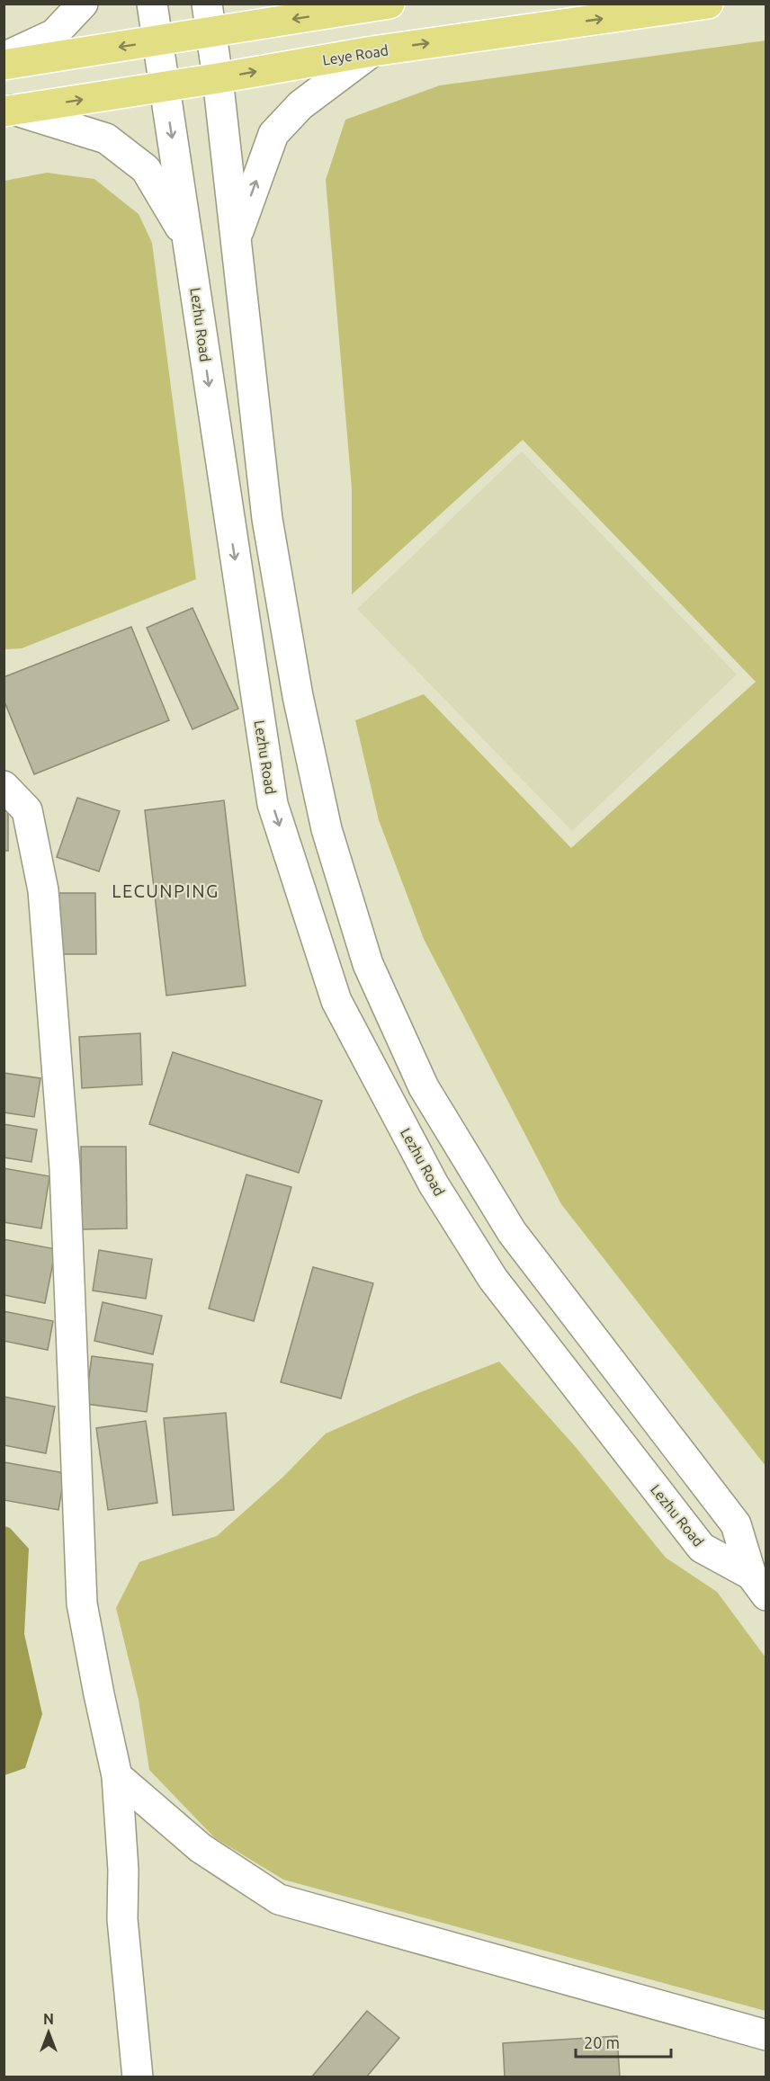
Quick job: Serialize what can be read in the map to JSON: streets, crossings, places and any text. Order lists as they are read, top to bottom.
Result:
{
  "streets": {
    "main road": ["Leye Road"],
    "street": ["Lezhu Road"]
  },
  "crossings": [
    ["Leye Road", "Lezhu Road"]
  ],
  "districts": ["LECUNPING"],
  "scale_bar": "20 m",
  "north": "top"
}
